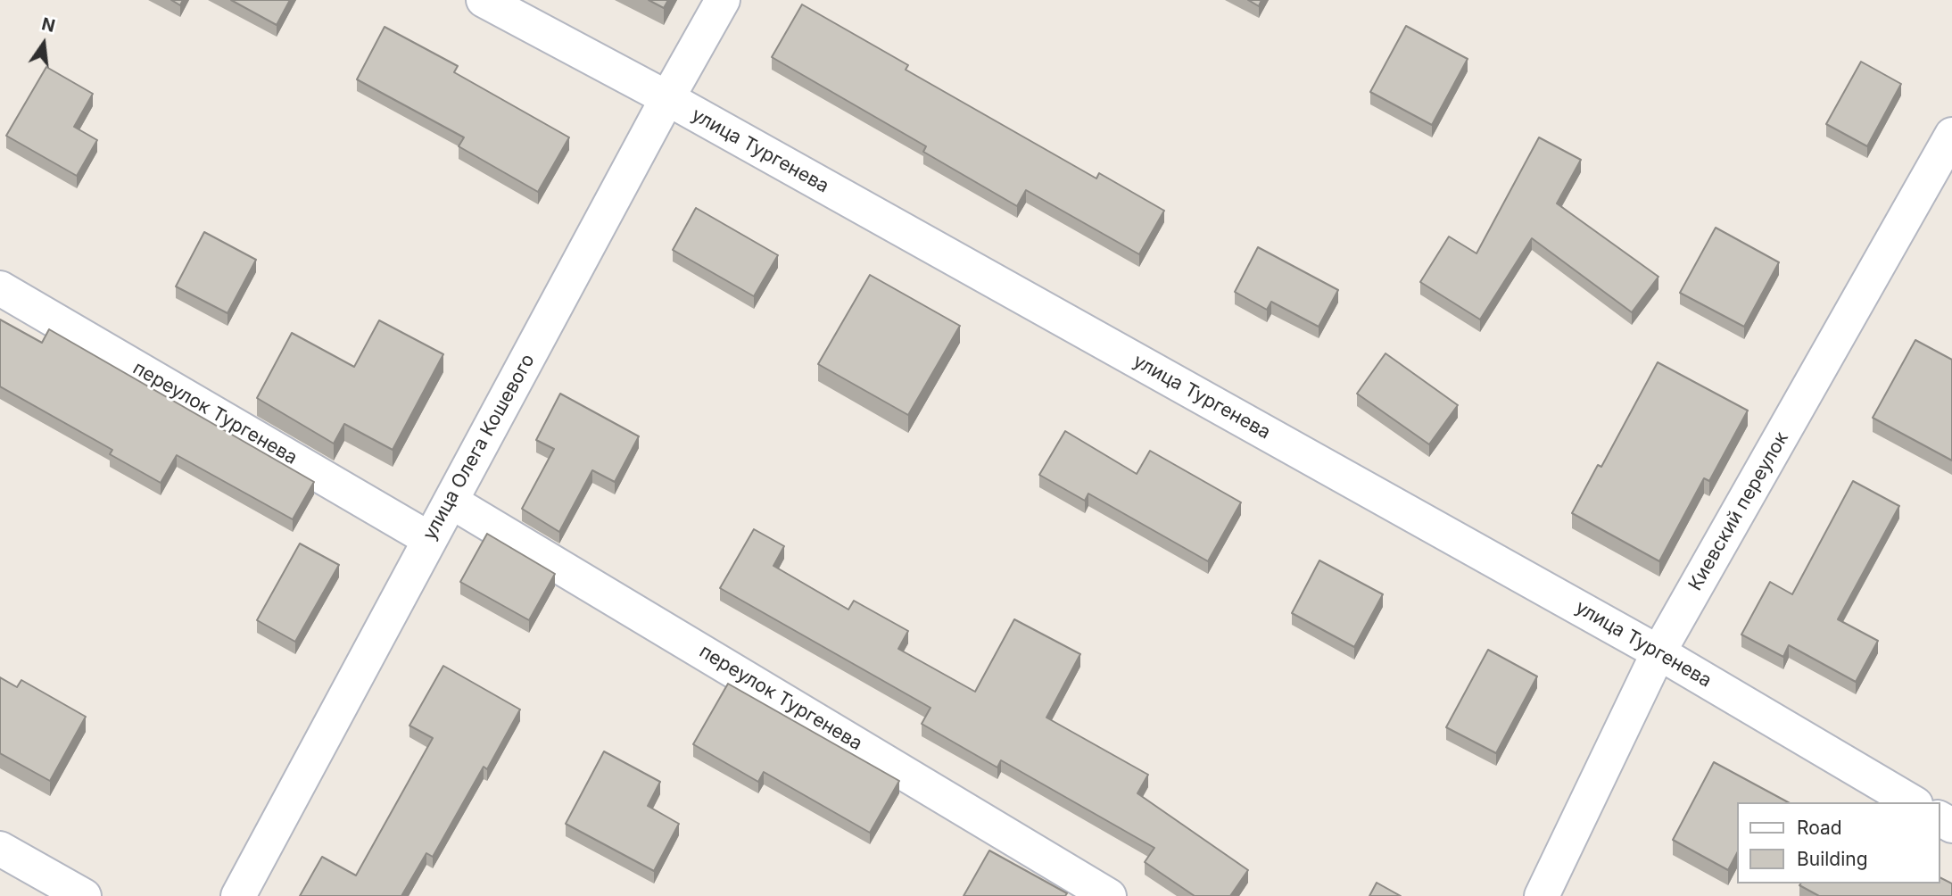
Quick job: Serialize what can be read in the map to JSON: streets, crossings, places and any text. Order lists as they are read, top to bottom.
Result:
{
  "streets": {
    "street": [
      "улица Тургенева",
      "переулок Тургенева",
      "улица Олега Кошевого",
      "Киевский переулок"
    ]
  },
  "crossings": [
    ["улица Тургенева", "улица Олега Кошевого"],
    ["улица Тургенева", "Киевский переулок"],
    ["переулок Тургенева", "улица Олега Кошевого"]
  ],
  "legend": ["Road", "Building"],
  "north": "top"
}
